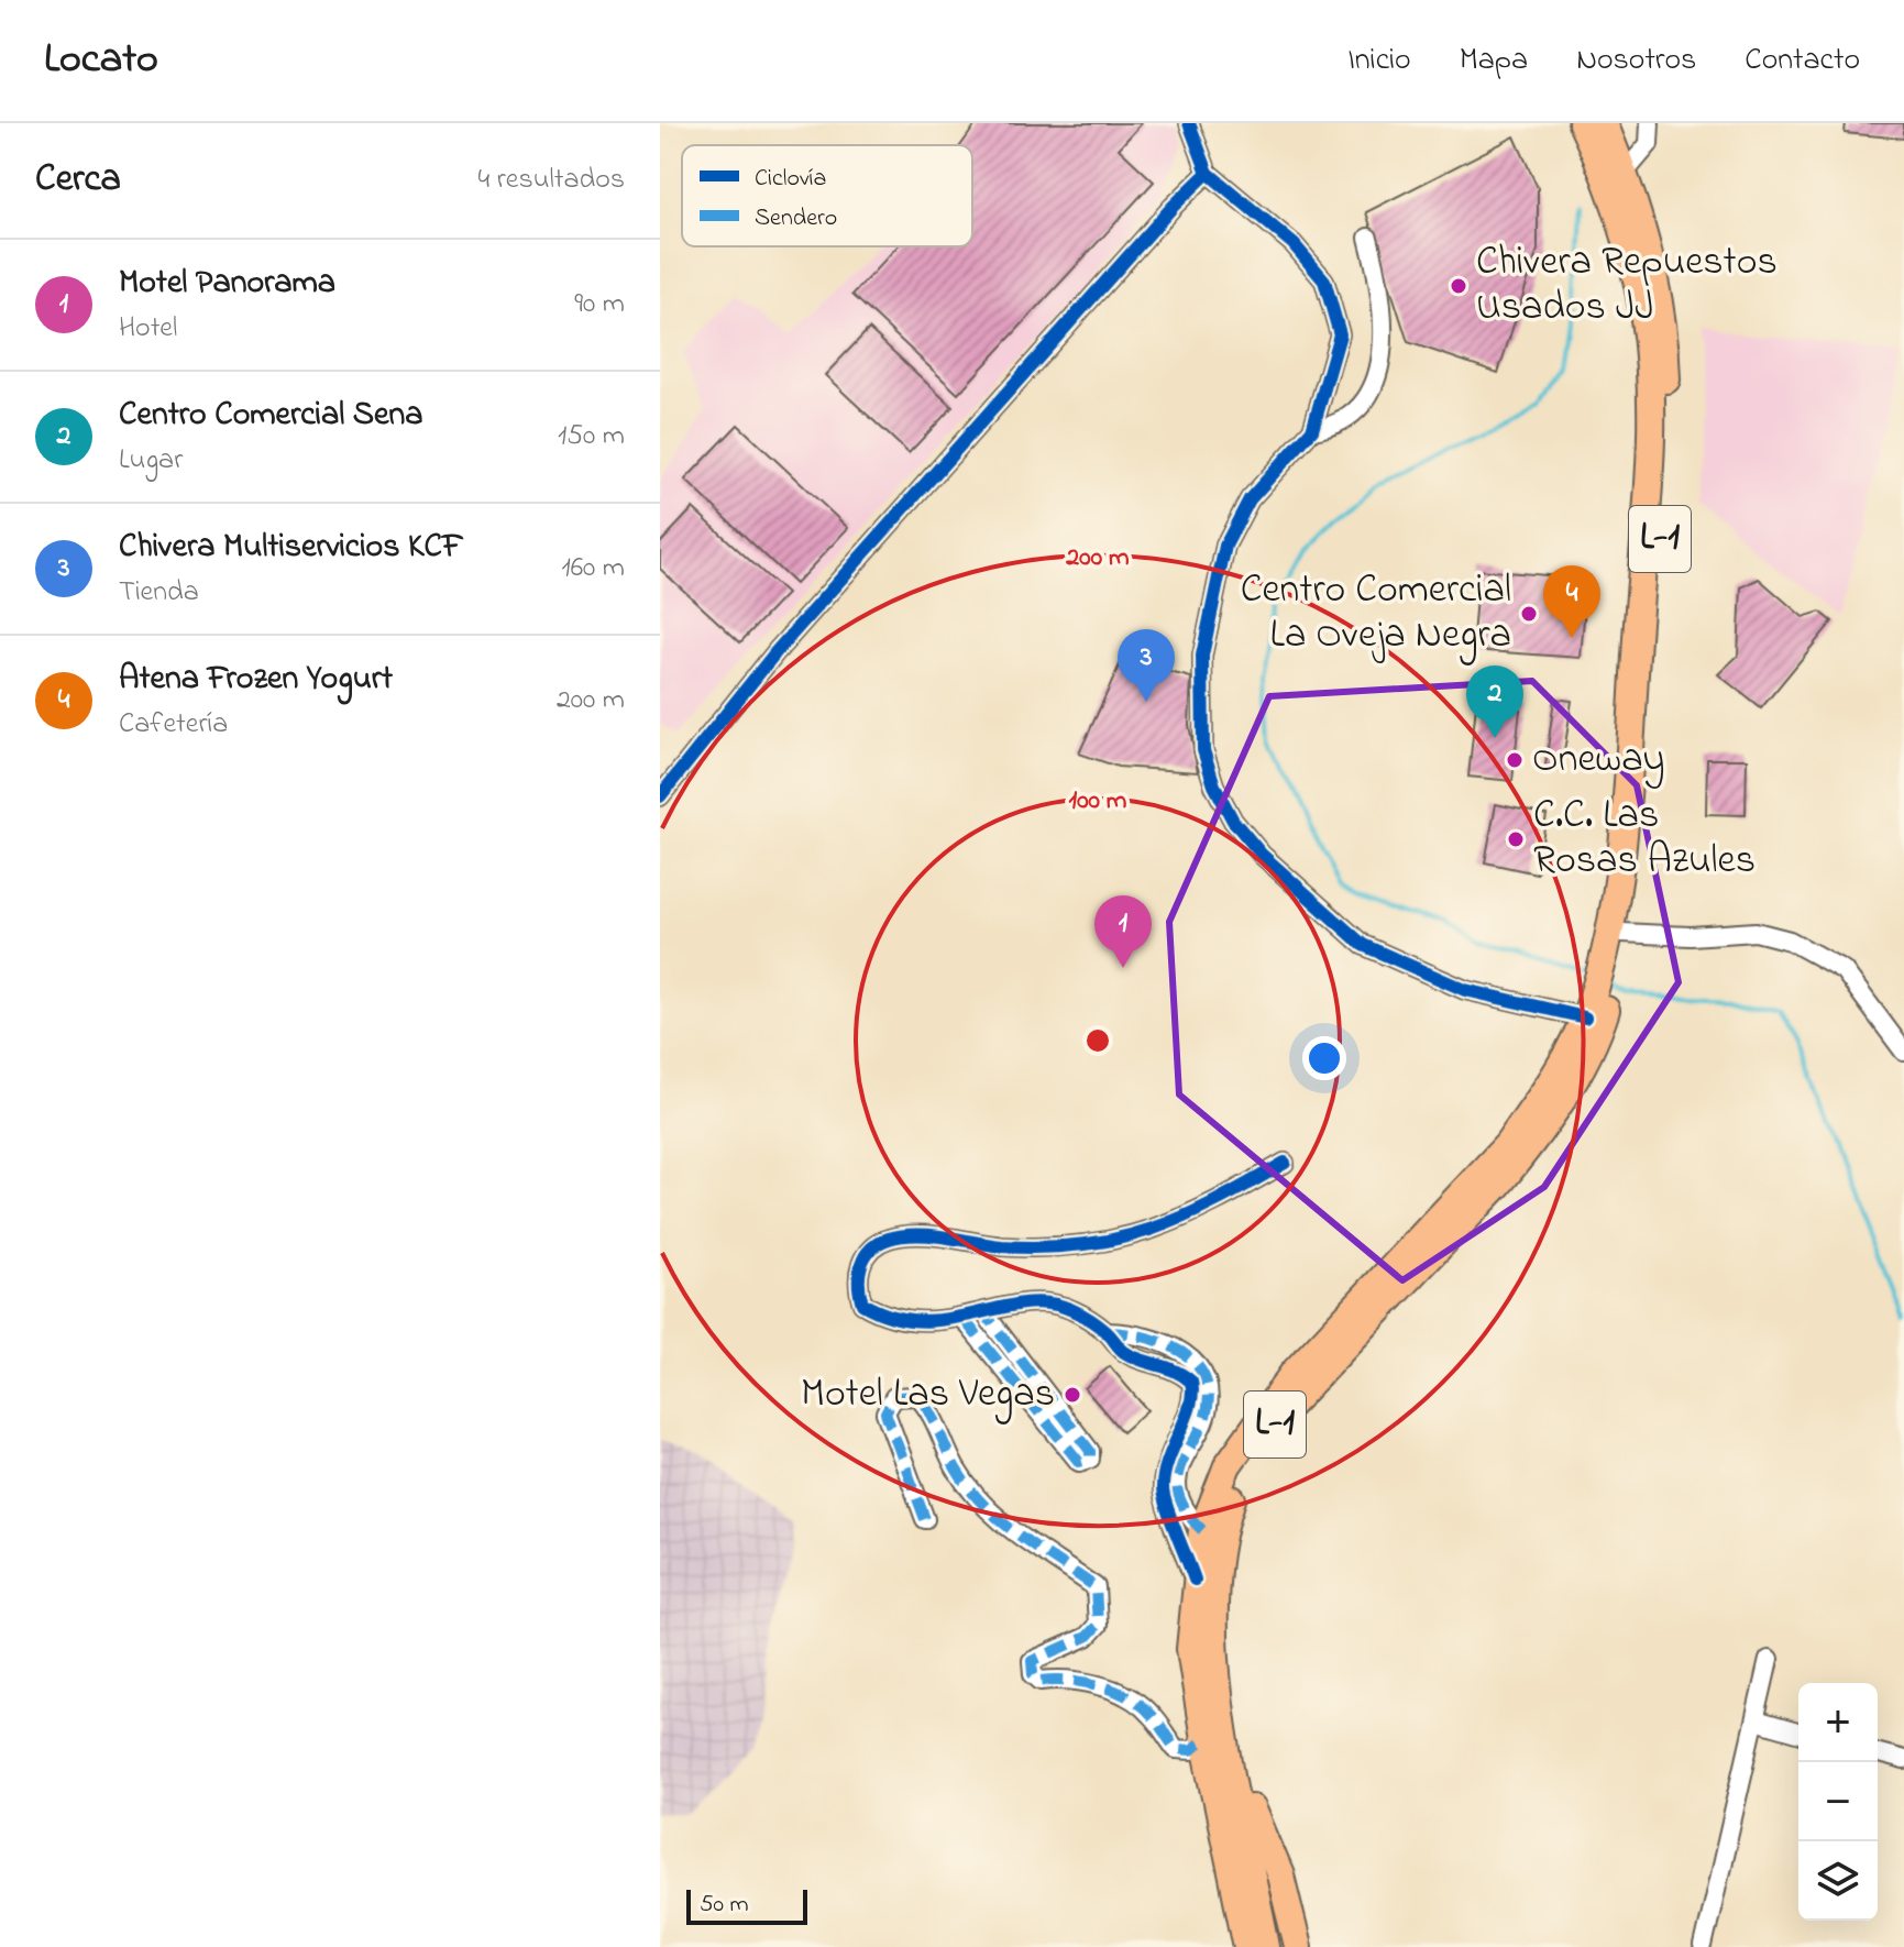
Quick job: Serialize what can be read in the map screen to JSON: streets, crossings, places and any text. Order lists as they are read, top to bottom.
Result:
{
  "streets": {
    "main road": ["L-1"]
  },
  "places": [
    "Chivera Repuestos Usados JJ",
    "Centro Comercial La Oveja Negra",
    "Oneway",
    "C.C. Las Rosas Azules",
    "Motel Las Vegas"
  ],
  "legend": ["Ciclovía", "Sendero"],
  "scale_bar": "50 m",
  "page": {
    "header": "Locato",
    "nav": [
      "Inicio",
      "Mapa",
      "Nosotros",
      "Contacto"
    ],
    "heading": ["Cerca", "4 resultados"],
    "list": [
      {
        "mark": "1",
        "name": "Motel Panorama",
        "note": "Hotel",
        "value": "90 m"
      },
      {
        "mark": "2",
        "name": "Centro Comercial Sena",
        "note": "Lugar",
        "value": "150 m"
      },
      {
        "mark": "3",
        "name": "Chivera Multiservicios KCF",
        "note": "Tienda",
        "value": "160 m"
      },
      {
        "mark": "4",
        "name": "Atena Frozen Yogurt",
        "note": "Cafetería",
        "value": "200 m"
      }
    ],
    "pins": [
      "4",
      "3",
      "2",
      "1"
    ],
    "map_buttons": ["+", "−"],
    "scale": "50 m"
  },
  "rings": ["200 m", "100 m"]
}
